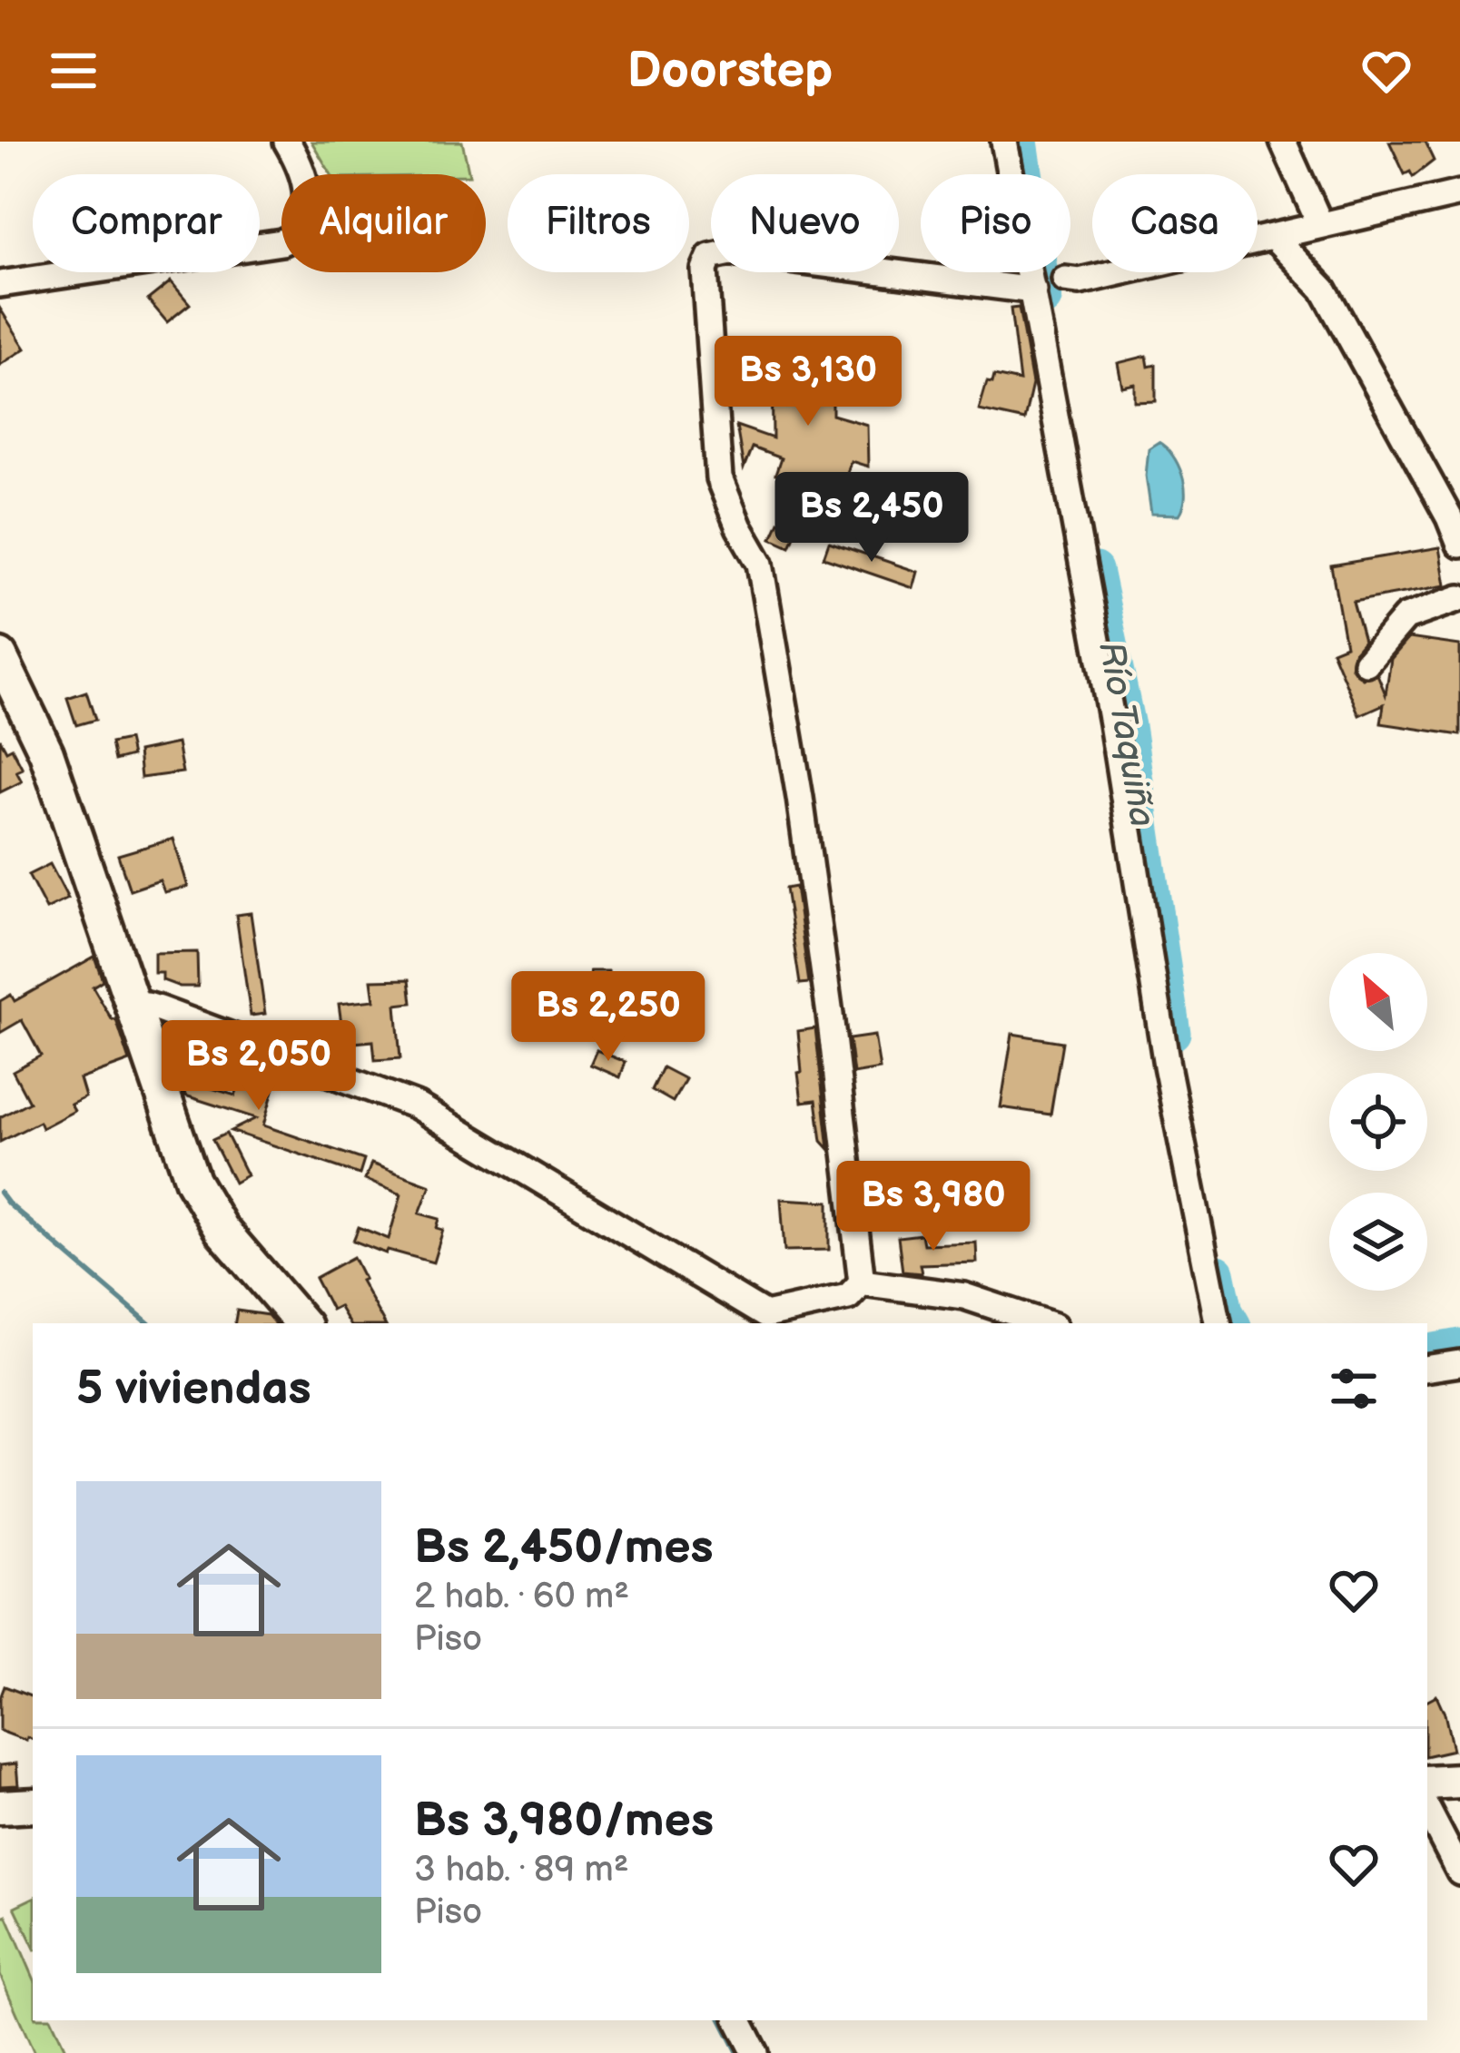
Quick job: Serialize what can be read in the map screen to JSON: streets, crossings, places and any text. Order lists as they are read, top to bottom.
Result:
{
  "water": ["Río Taquiña"],
  "north": "top left",
  "page": {
    "header": "Doorstep",
    "chip": [
      "Comprar",
      "Alquilar",
      "Filtros",
      "Nuevo",
      "Piso",
      "Casa"
    ],
    "price": [
      "Bs 3,130",
      "Bs 2,450",
      "Bs 2,250",
      "Bs 2,050",
      "Bs 3,980"
    ],
    "heading": "5 viviendas",
    "list": [
      {
        "name": "Bs 2,450/mes",
        "note": "2 hab. · 60 m² · Piso"
      },
      {
        "name": "Bs 3,980/mes",
        "note": "3 hab. · 89 m² · Piso"
      }
    ]
  }
}
